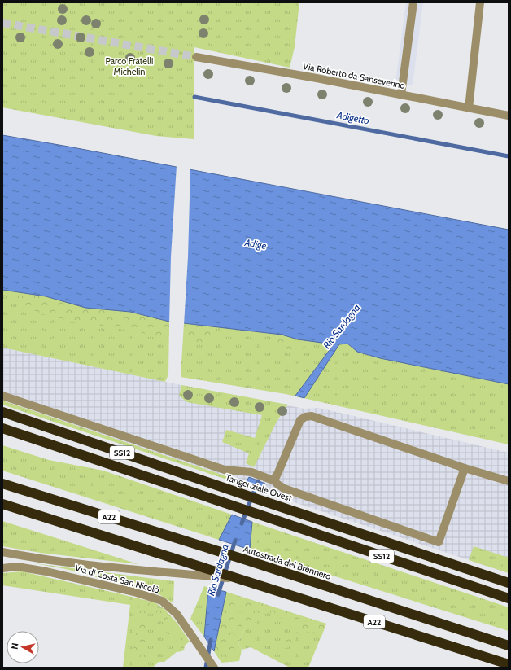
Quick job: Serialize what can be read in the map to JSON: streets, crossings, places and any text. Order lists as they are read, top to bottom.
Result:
{
  "streets": {
    "highway": [
      "SS12",
      "Tangenziale Ovest",
      "A22",
      "Autostrada del Brennero"
    ],
    "street": ["Via Roberto da Sanseverino", "Via di Costa San Nicolò"]
  },
  "water": ["Adigetto", "Adige", "Rio Sardagna"],
  "parks": ["Parco Fratelli Michelin"],
  "north": "left"
}
